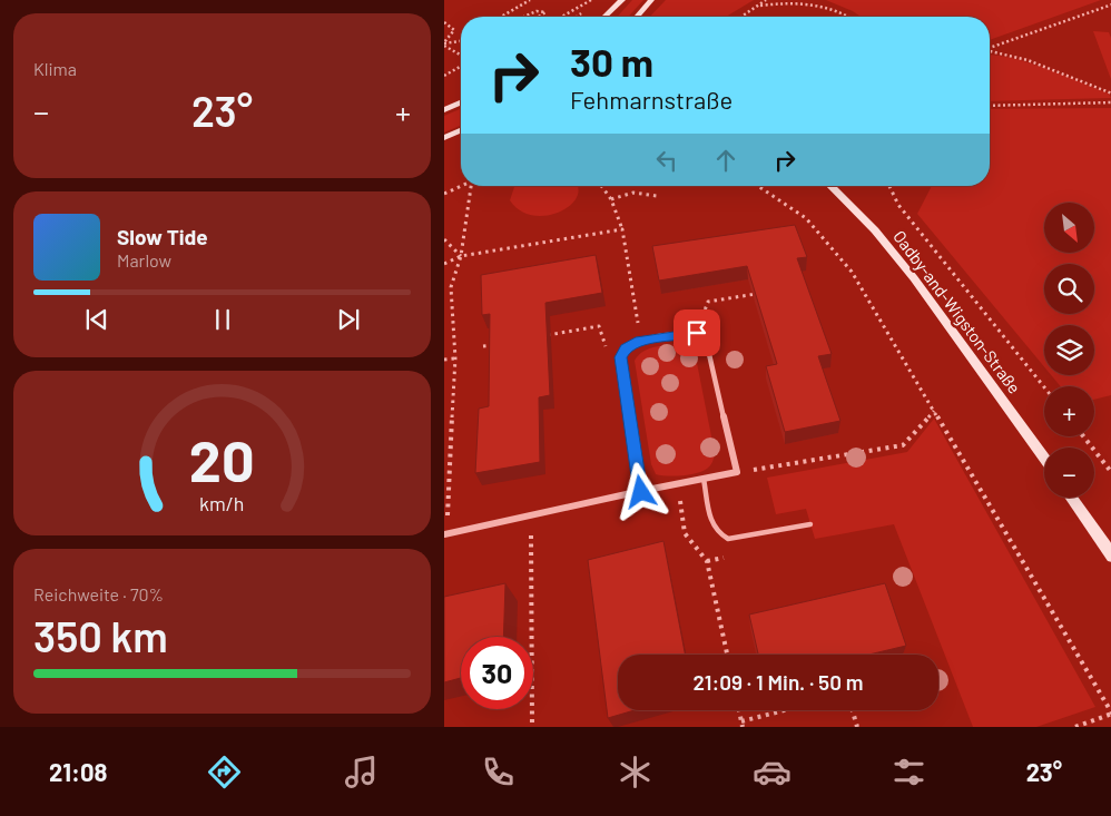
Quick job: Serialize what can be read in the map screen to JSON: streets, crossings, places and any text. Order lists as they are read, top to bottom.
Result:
{
  "streets": {
    "main road": ["Oadby-and-Wigston-Straße"]
  },
  "north": "bottom right",
  "page": {
    "tile": [
      "Klima",
      ["Reichweite · 70%", "350 km"]
    ],
    "turn": ["30 m", "Fehmarnstraße"],
    "heat": ["−", "23°", "+"],
    "map_buttons": ["+", "−"],
    "song": ["Slow Tide", "Marlow"],
    "limit": "30",
    "trip": "21:09 · 1 Min. · 50 m",
    "tabs": ["21:08", "23°"],
    "gauge": ["20", "km/h"]
  }
}
